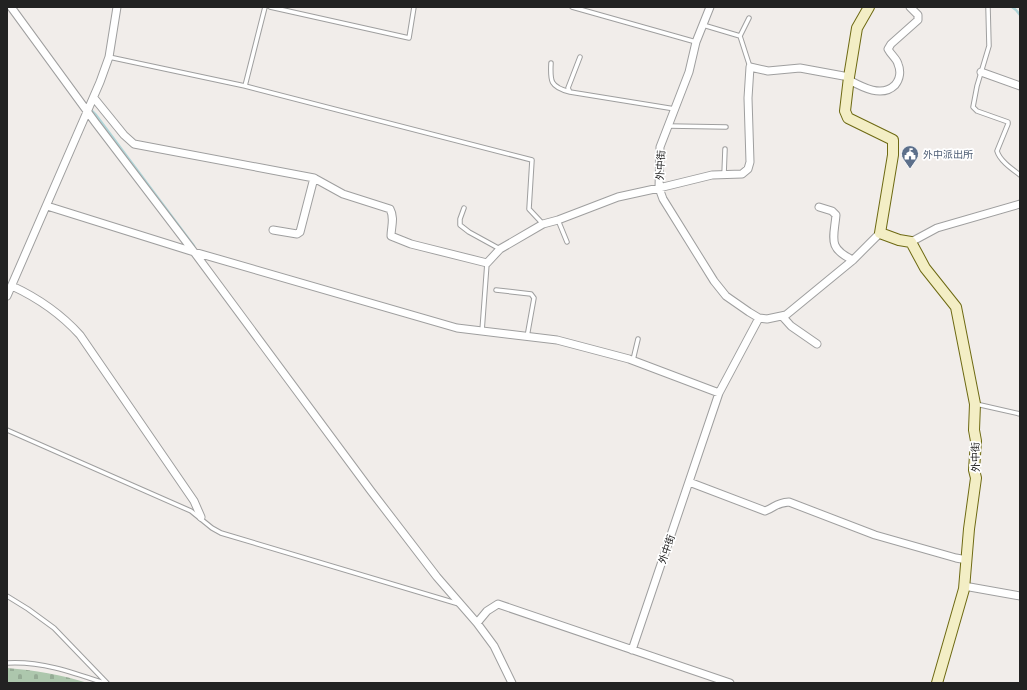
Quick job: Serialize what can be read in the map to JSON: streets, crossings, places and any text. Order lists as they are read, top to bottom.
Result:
{
  "streets": {
    "street": ["外中街"]
  },
  "places": {
    "public building": ["外中派出所"]
  }
}
